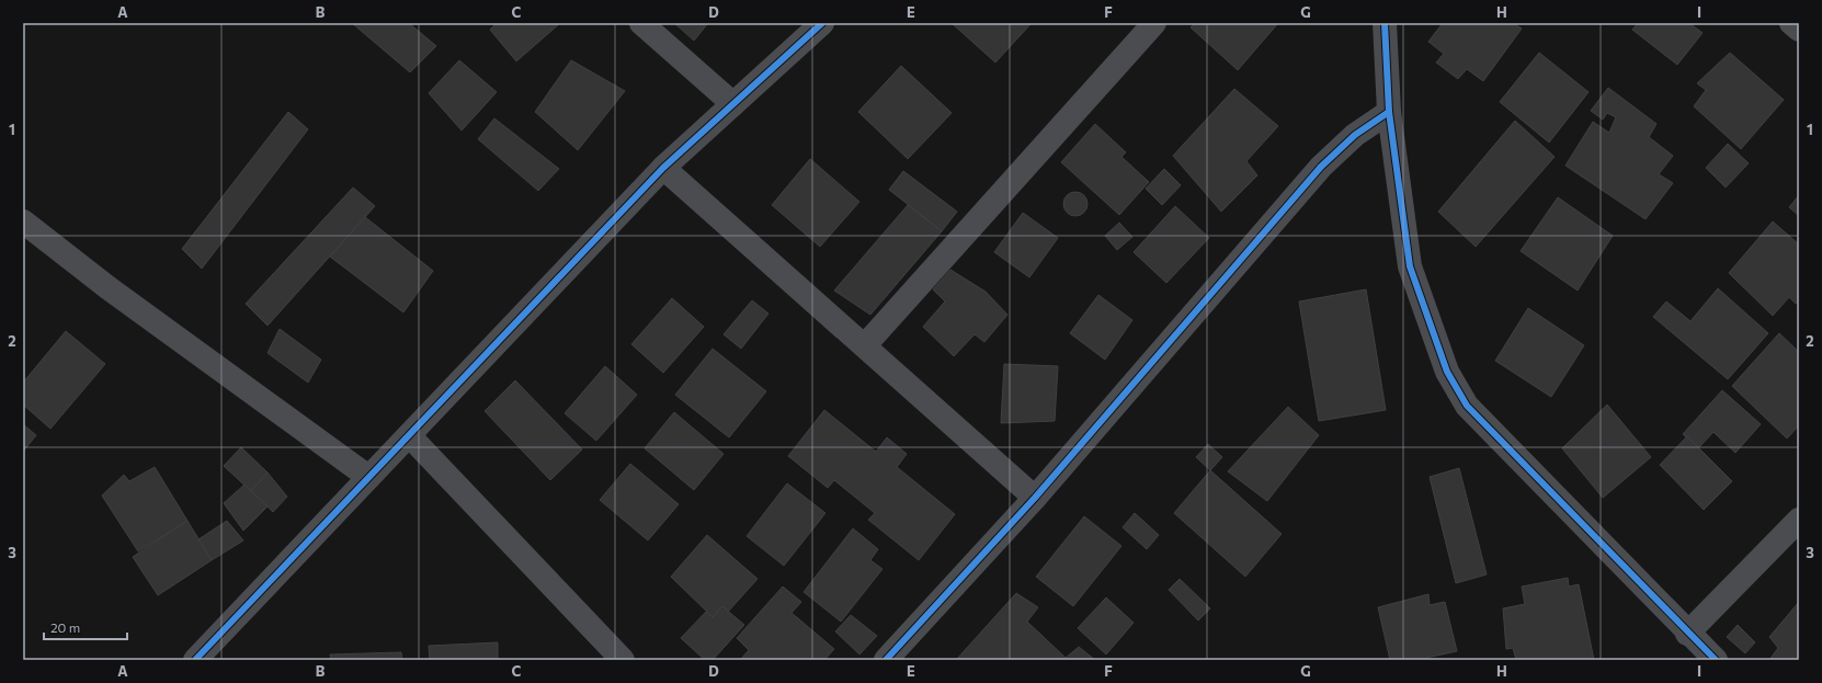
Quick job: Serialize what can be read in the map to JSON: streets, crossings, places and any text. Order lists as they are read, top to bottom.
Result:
{
  "scale_bar": "20 m",
  "grid": {
    "columns": [
      "A",
      "B",
      "C",
      "D",
      "E",
      "F",
      "G",
      "H",
      "I"
    ],
    "rows": ["1", "2", "3"]
  }
}
